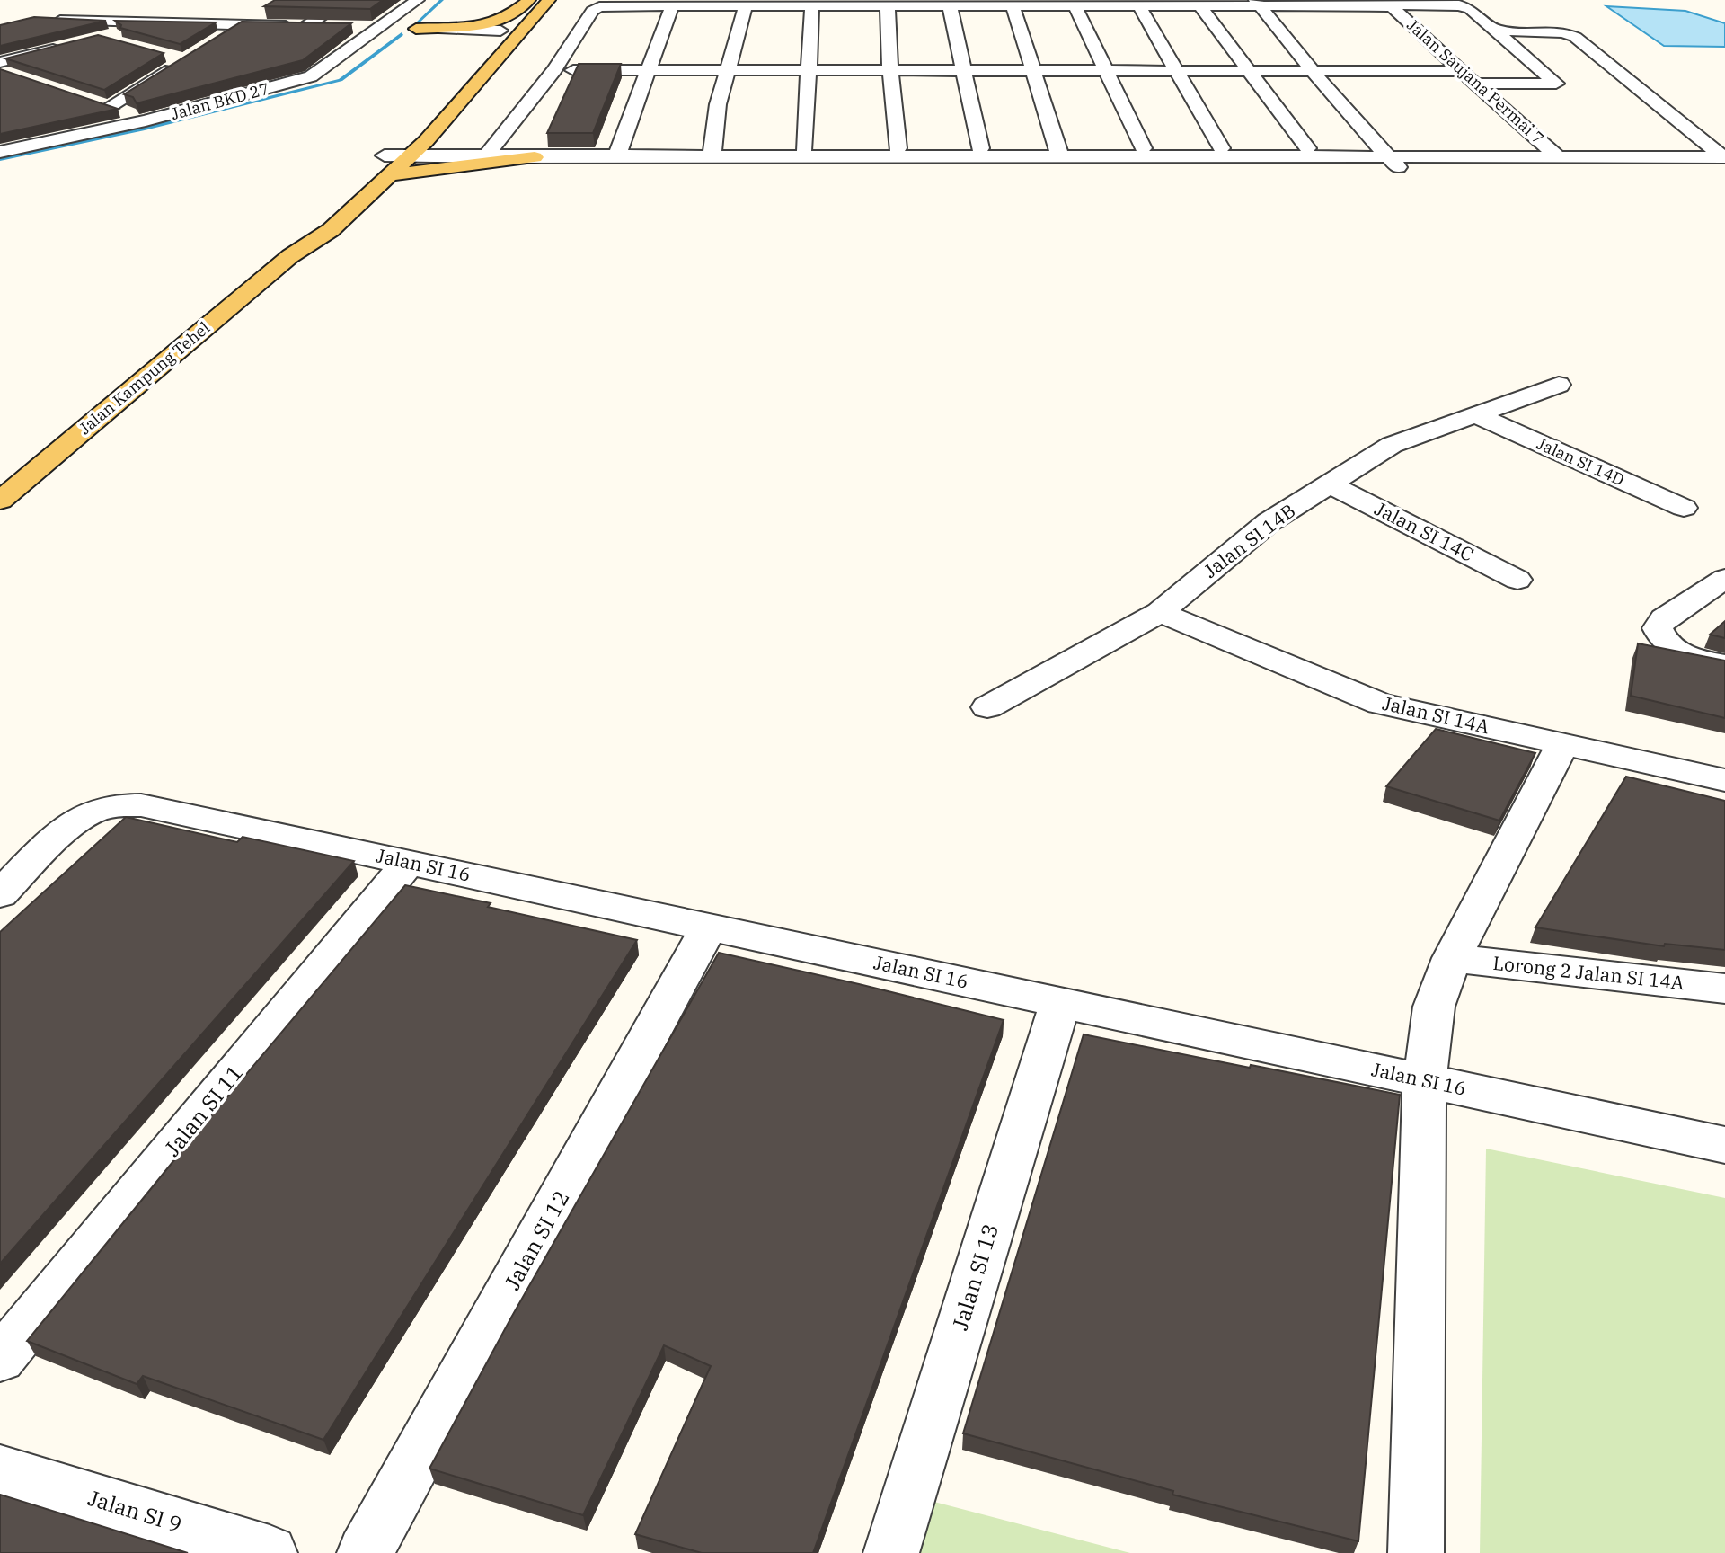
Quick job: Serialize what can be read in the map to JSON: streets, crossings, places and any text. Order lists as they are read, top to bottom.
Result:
{
  "streets": {
    "main road": ["Jalan Kampung Tehel"],
    "street": [
      "Jalan Saujana Permai 7",
      "Jalan BKD 27",
      "Jalan SI 14D",
      "Jalan SI 14C",
      "Jalan SI 14B",
      "Jalan SI 14A",
      "Jalan SI 16",
      "Lorong 2 Jalan SI 14A",
      "Jalan SI 11",
      "Jalan SI 12",
      "Jalan SI 13",
      "Jalan SI 9"
    ]
  },
  "crossings": [
    ["Jalan SI 14D", "Jalan SI 14B"],
    ["Jalan SI 14C", "Jalan SI 14B"],
    ["Jalan SI 14B", "Jalan SI 14A"],
    ["Jalan SI 16", "Jalan SI 11"],
    ["Jalan SI 16", "Jalan SI 12"],
    ["Jalan SI 16", "Jalan SI 13"]
  ]
}
